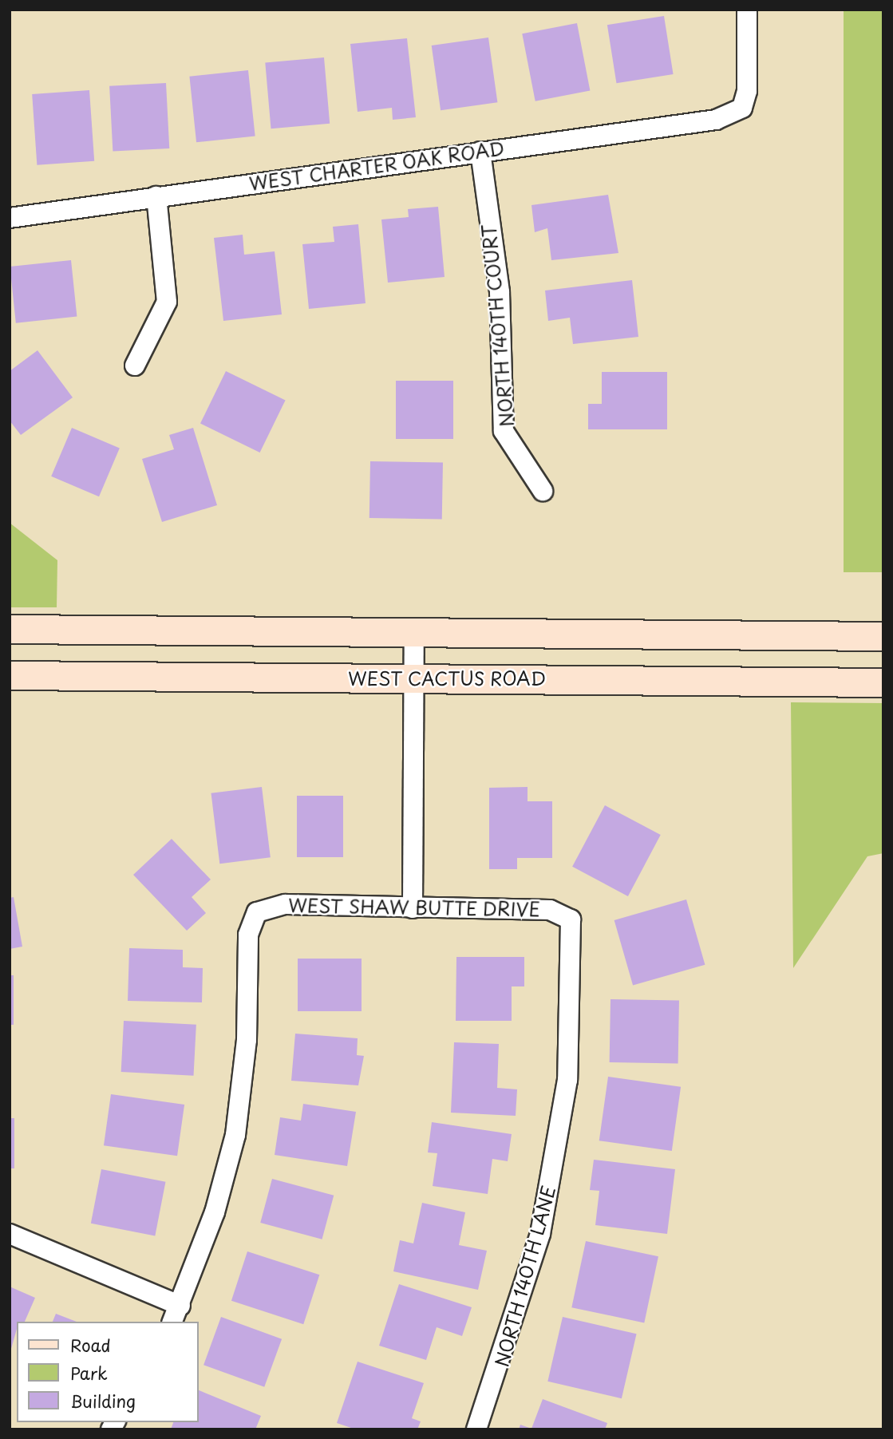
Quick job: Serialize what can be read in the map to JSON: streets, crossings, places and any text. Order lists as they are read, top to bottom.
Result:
{
  "streets": {
    "main road": ["WEST CACTUS ROAD"],
    "street": [
      "WEST CHARTER OAK ROAD",
      "NORTH 140TH COURT",
      "WEST SHAW BUTTE DRIVE",
      "NORTH 140TH LANE"
    ]
  },
  "crossings": [
    ["WEST CHARTER OAK ROAD", "NORTH 140TH COURT"],
    ["WEST SHAW BUTTE DRIVE", "NORTH 140TH LANE"]
  ],
  "legend": ["Road", "Park", "Building"]
}
